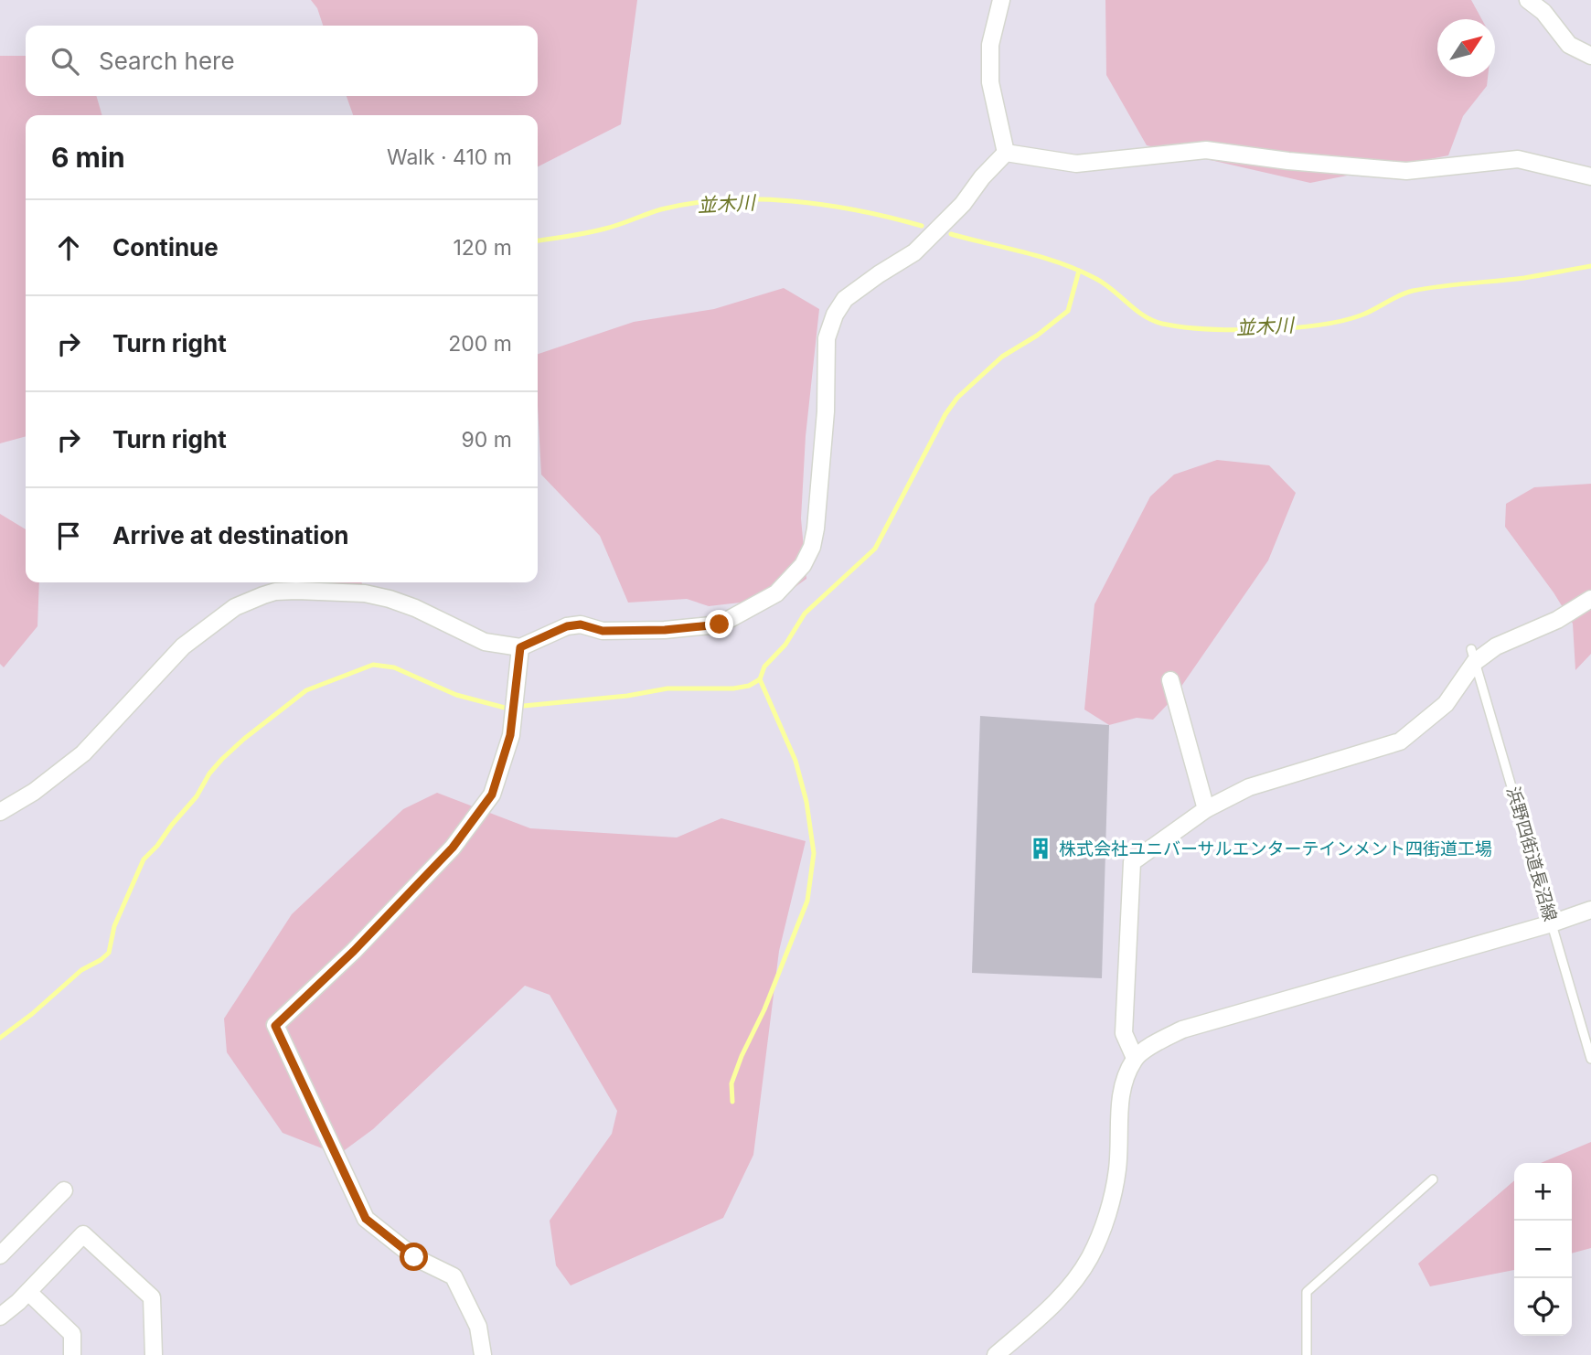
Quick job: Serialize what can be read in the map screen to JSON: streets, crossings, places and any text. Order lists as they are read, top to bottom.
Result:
{
  "streets": {
    "lane": ["浜野四街道長沼線"]
  },
  "water": ["並木川"],
  "places": {
    "building": ["株式会社ユニバーサルエンターテインメント四街道工場"]
  },
  "north": "top right",
  "page": {
    "search": "Search here",
    "heading": ["6 min", "Walk · 410 m"],
    "list": [
      ["Continue", "120 m"],
      ["Turn right", "200 m"],
      ["Turn right", "90 m"],
      "Arrive at destination"
    ],
    "map_buttons": ["+", "−"]
  }
}
